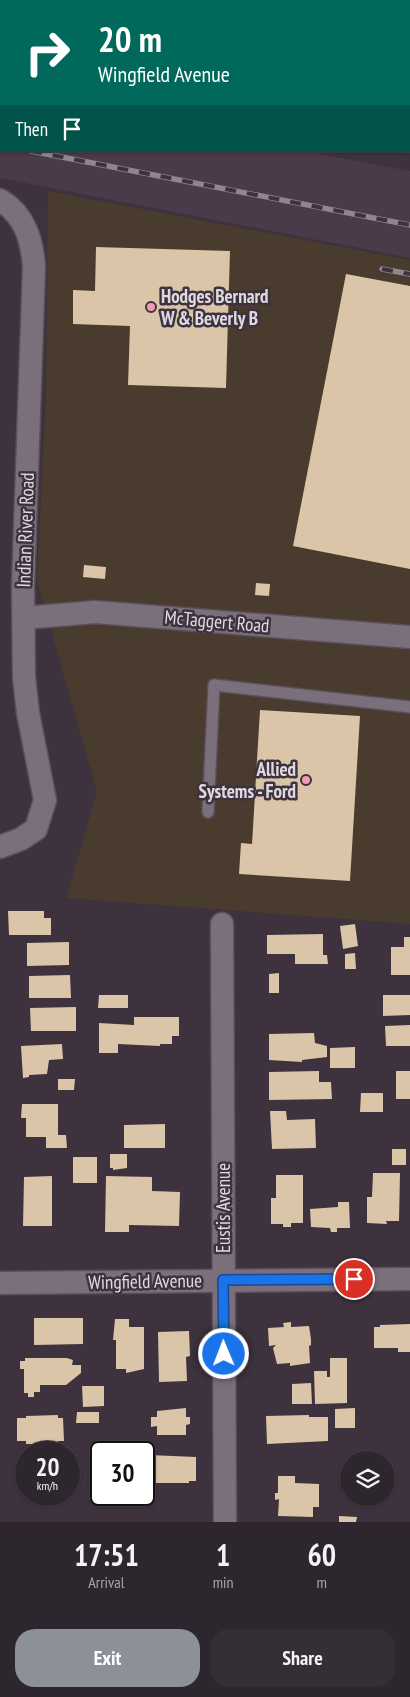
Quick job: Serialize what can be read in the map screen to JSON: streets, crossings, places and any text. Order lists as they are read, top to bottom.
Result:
{
  "streets": {
    "street": [
      "Indian River Road",
      "McTaggert Road",
      "Eustis Avenue",
      "Wingfield Avenue"
    ]
  },
  "crossings": [
    ["Indian River Road", "McTaggert Road"],
    ["Eustis Avenue", "Wingfield Avenue"]
  ],
  "places": ["Hodges Bernard W & Beverly B", "Allied Systems - Ford"],
  "page": {
    "turn": ["20 m", "Wingfield Avenue"],
    "then": "Then",
    "speed": "20 km/h",
    "limit": "30",
    "eta": [
      "17:51",
      "Arrival",
      "1",
      "min",
      "60",
      "m"
    ],
    "buttons": ["Exit", "Share"]
  }
}
